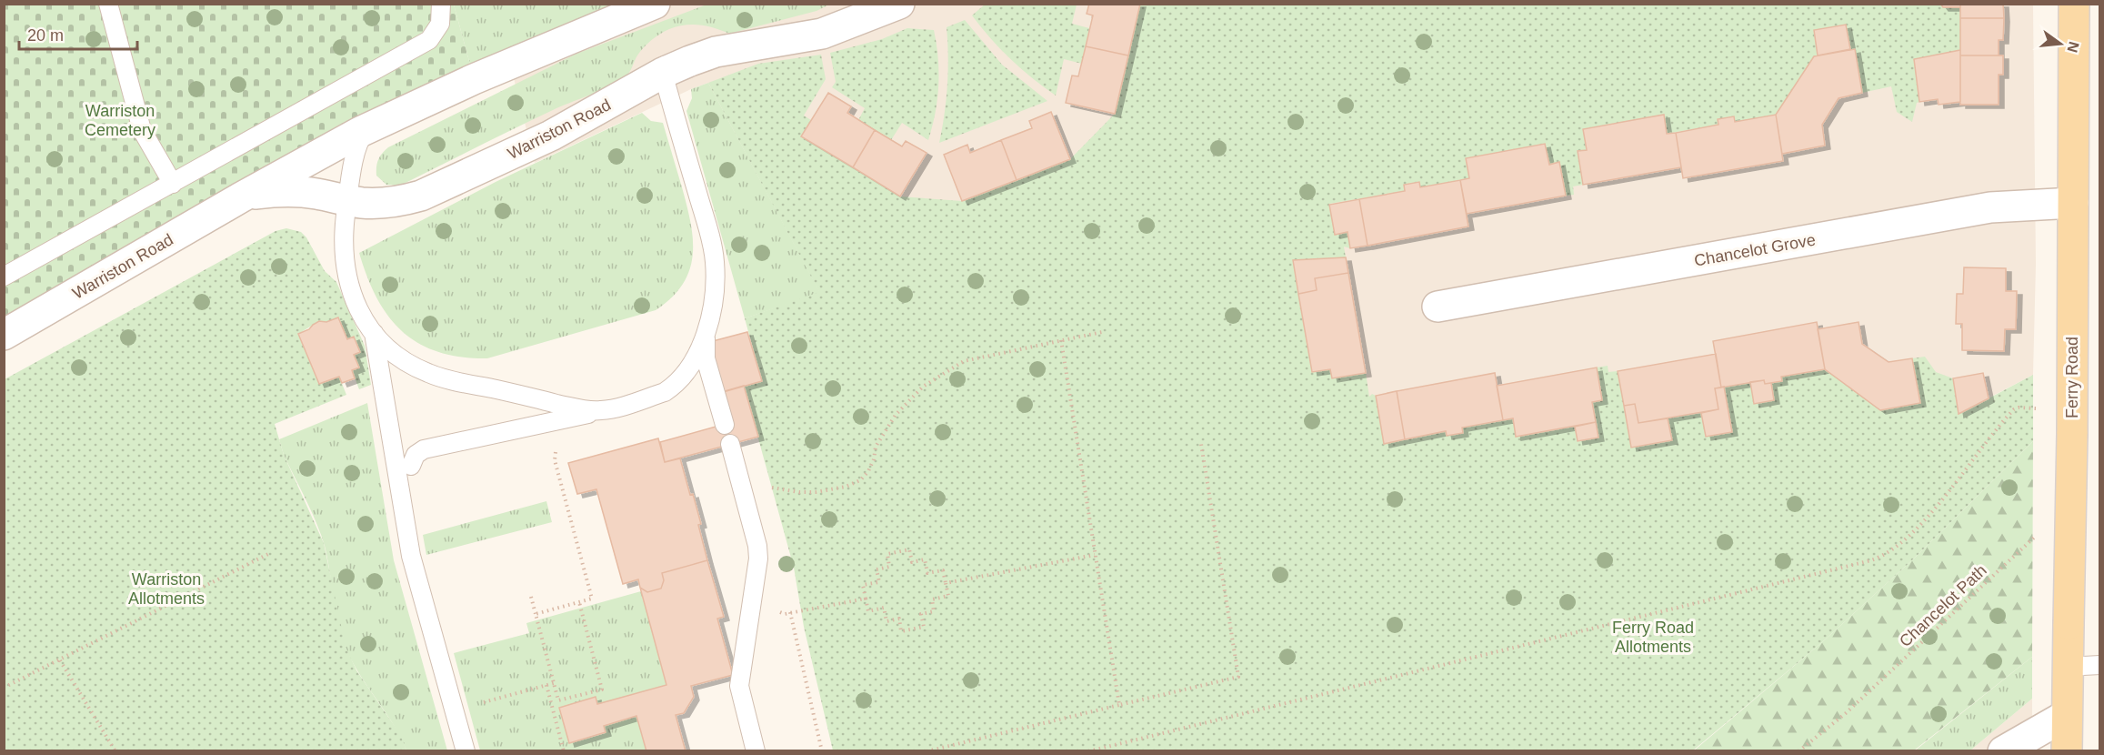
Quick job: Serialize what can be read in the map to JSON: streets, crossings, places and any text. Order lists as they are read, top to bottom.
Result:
{
  "streets": {
    "main road": ["Ferry Road"],
    "street": ["Warriston Road", "Chancelot Grove"],
    "path": ["Chancelot Path"]
  },
  "crossings": [
    ["Chancelot Grove", "Ferry Road"]
  ],
  "parks": ["Warriston Cemetery", "Warriston Allotments", "Ferry Road Allotments"],
  "scale_bar": "20 m",
  "north": "right"
}
